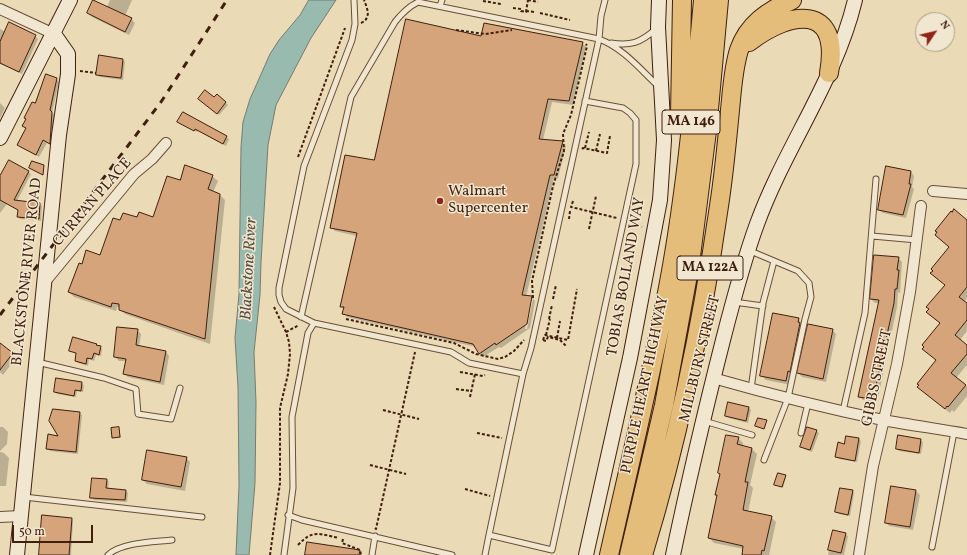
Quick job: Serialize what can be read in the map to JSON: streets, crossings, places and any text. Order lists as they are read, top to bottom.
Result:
{
  "streets": {
    "highway": ["MA 146", "MA 122A", "PURPLE HEART HIGHWAY"],
    "main road": ["BLACKSTONE RIVER ROAD", "TOBIAS BOLLAND WAY", "MILLBURY STREET"],
    "street": ["CURRAN PLACE", "GIBBS STREET"]
  },
  "crossings": [
    ["CURRAN PLACE", "BLACKSTONE RIVER ROAD"],
    ["MA 122A", "PURPLE HEART HIGHWAY"]
  ],
  "water": ["Blackstone River"],
  "places": ["Walmart Supercenter"],
  "scale_bar": "50 m",
  "north": "top right"
}
